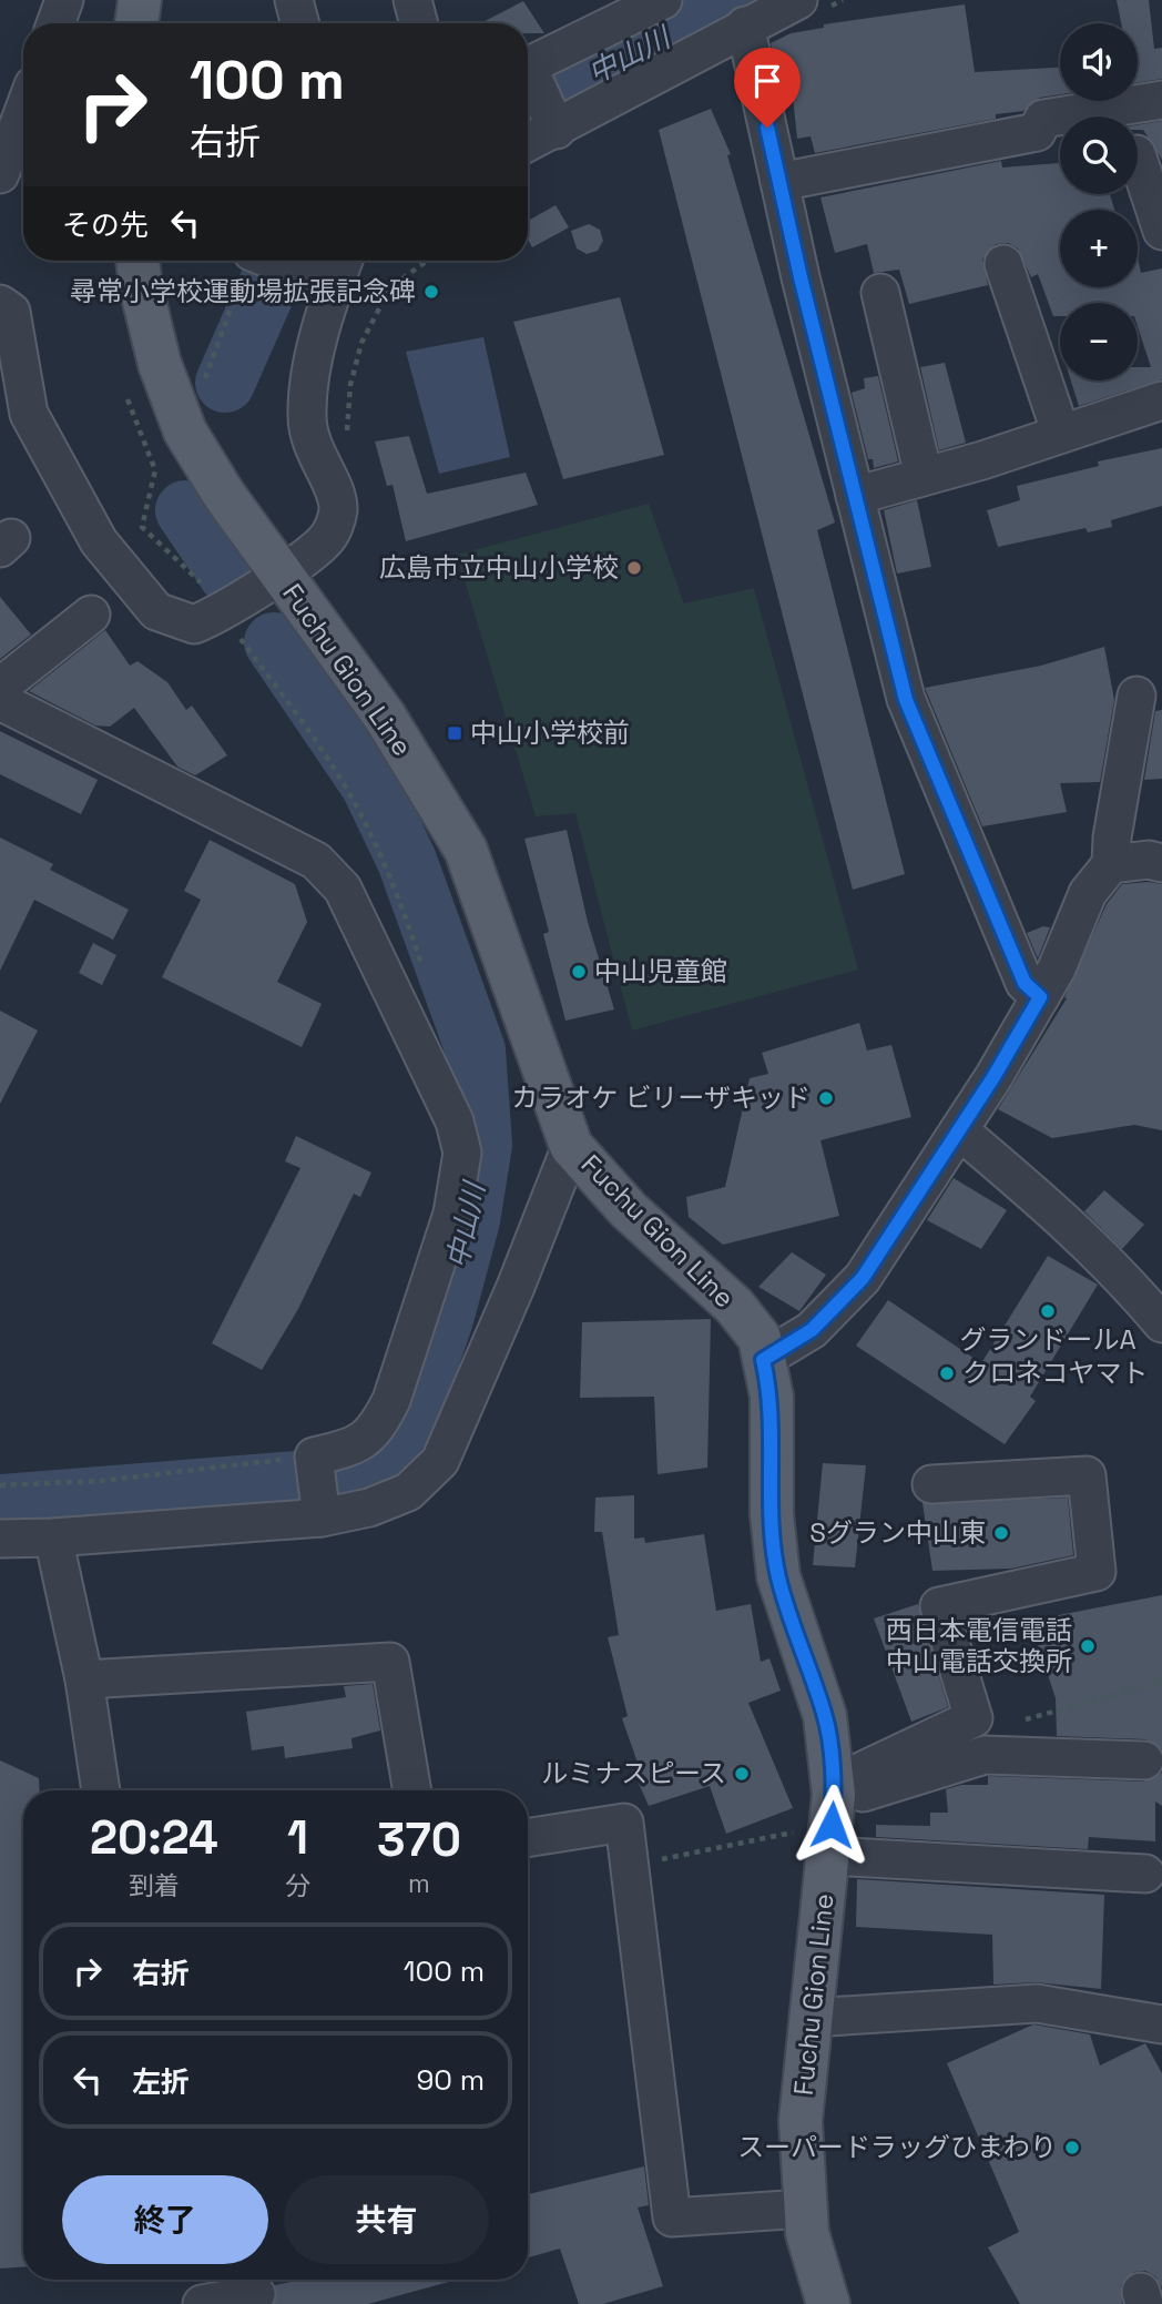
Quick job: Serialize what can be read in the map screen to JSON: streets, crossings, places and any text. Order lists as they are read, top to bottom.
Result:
{
  "streets": {
    "main road": ["Fuchu Gion Line"]
  },
  "water": ["中山川"],
  "places": {
    "other": [
      "尋常小学校運動場拡張記念碑",
      "広島市立中山小学校",
      "中山児童館",
      "カラオケ ビリーザキッド",
      "グランドールA",
      "クロネコヤマト",
      "Sグラン中山東",
      "西日本電信電話 中山電話交換所",
      "ルミナスピース",
      "スーパードラッグひまわり"
    ],
    "transit": ["中山小学校前"]
  },
  "page": {
    "map_buttons": ["+", "−"],
    "turn": ["100 m", "右折"],
    "then": "その先",
    "eta": [
      "20:24",
      "到着",
      "1",
      "分",
      "370",
      "m"
    ],
    "list": [
      {
        "name": "右折",
        "value": "100 m"
      },
      {
        "name": "左折",
        "value": "90 m"
      }
    ],
    "buttons": ["終了", "共有"]
  }
}
